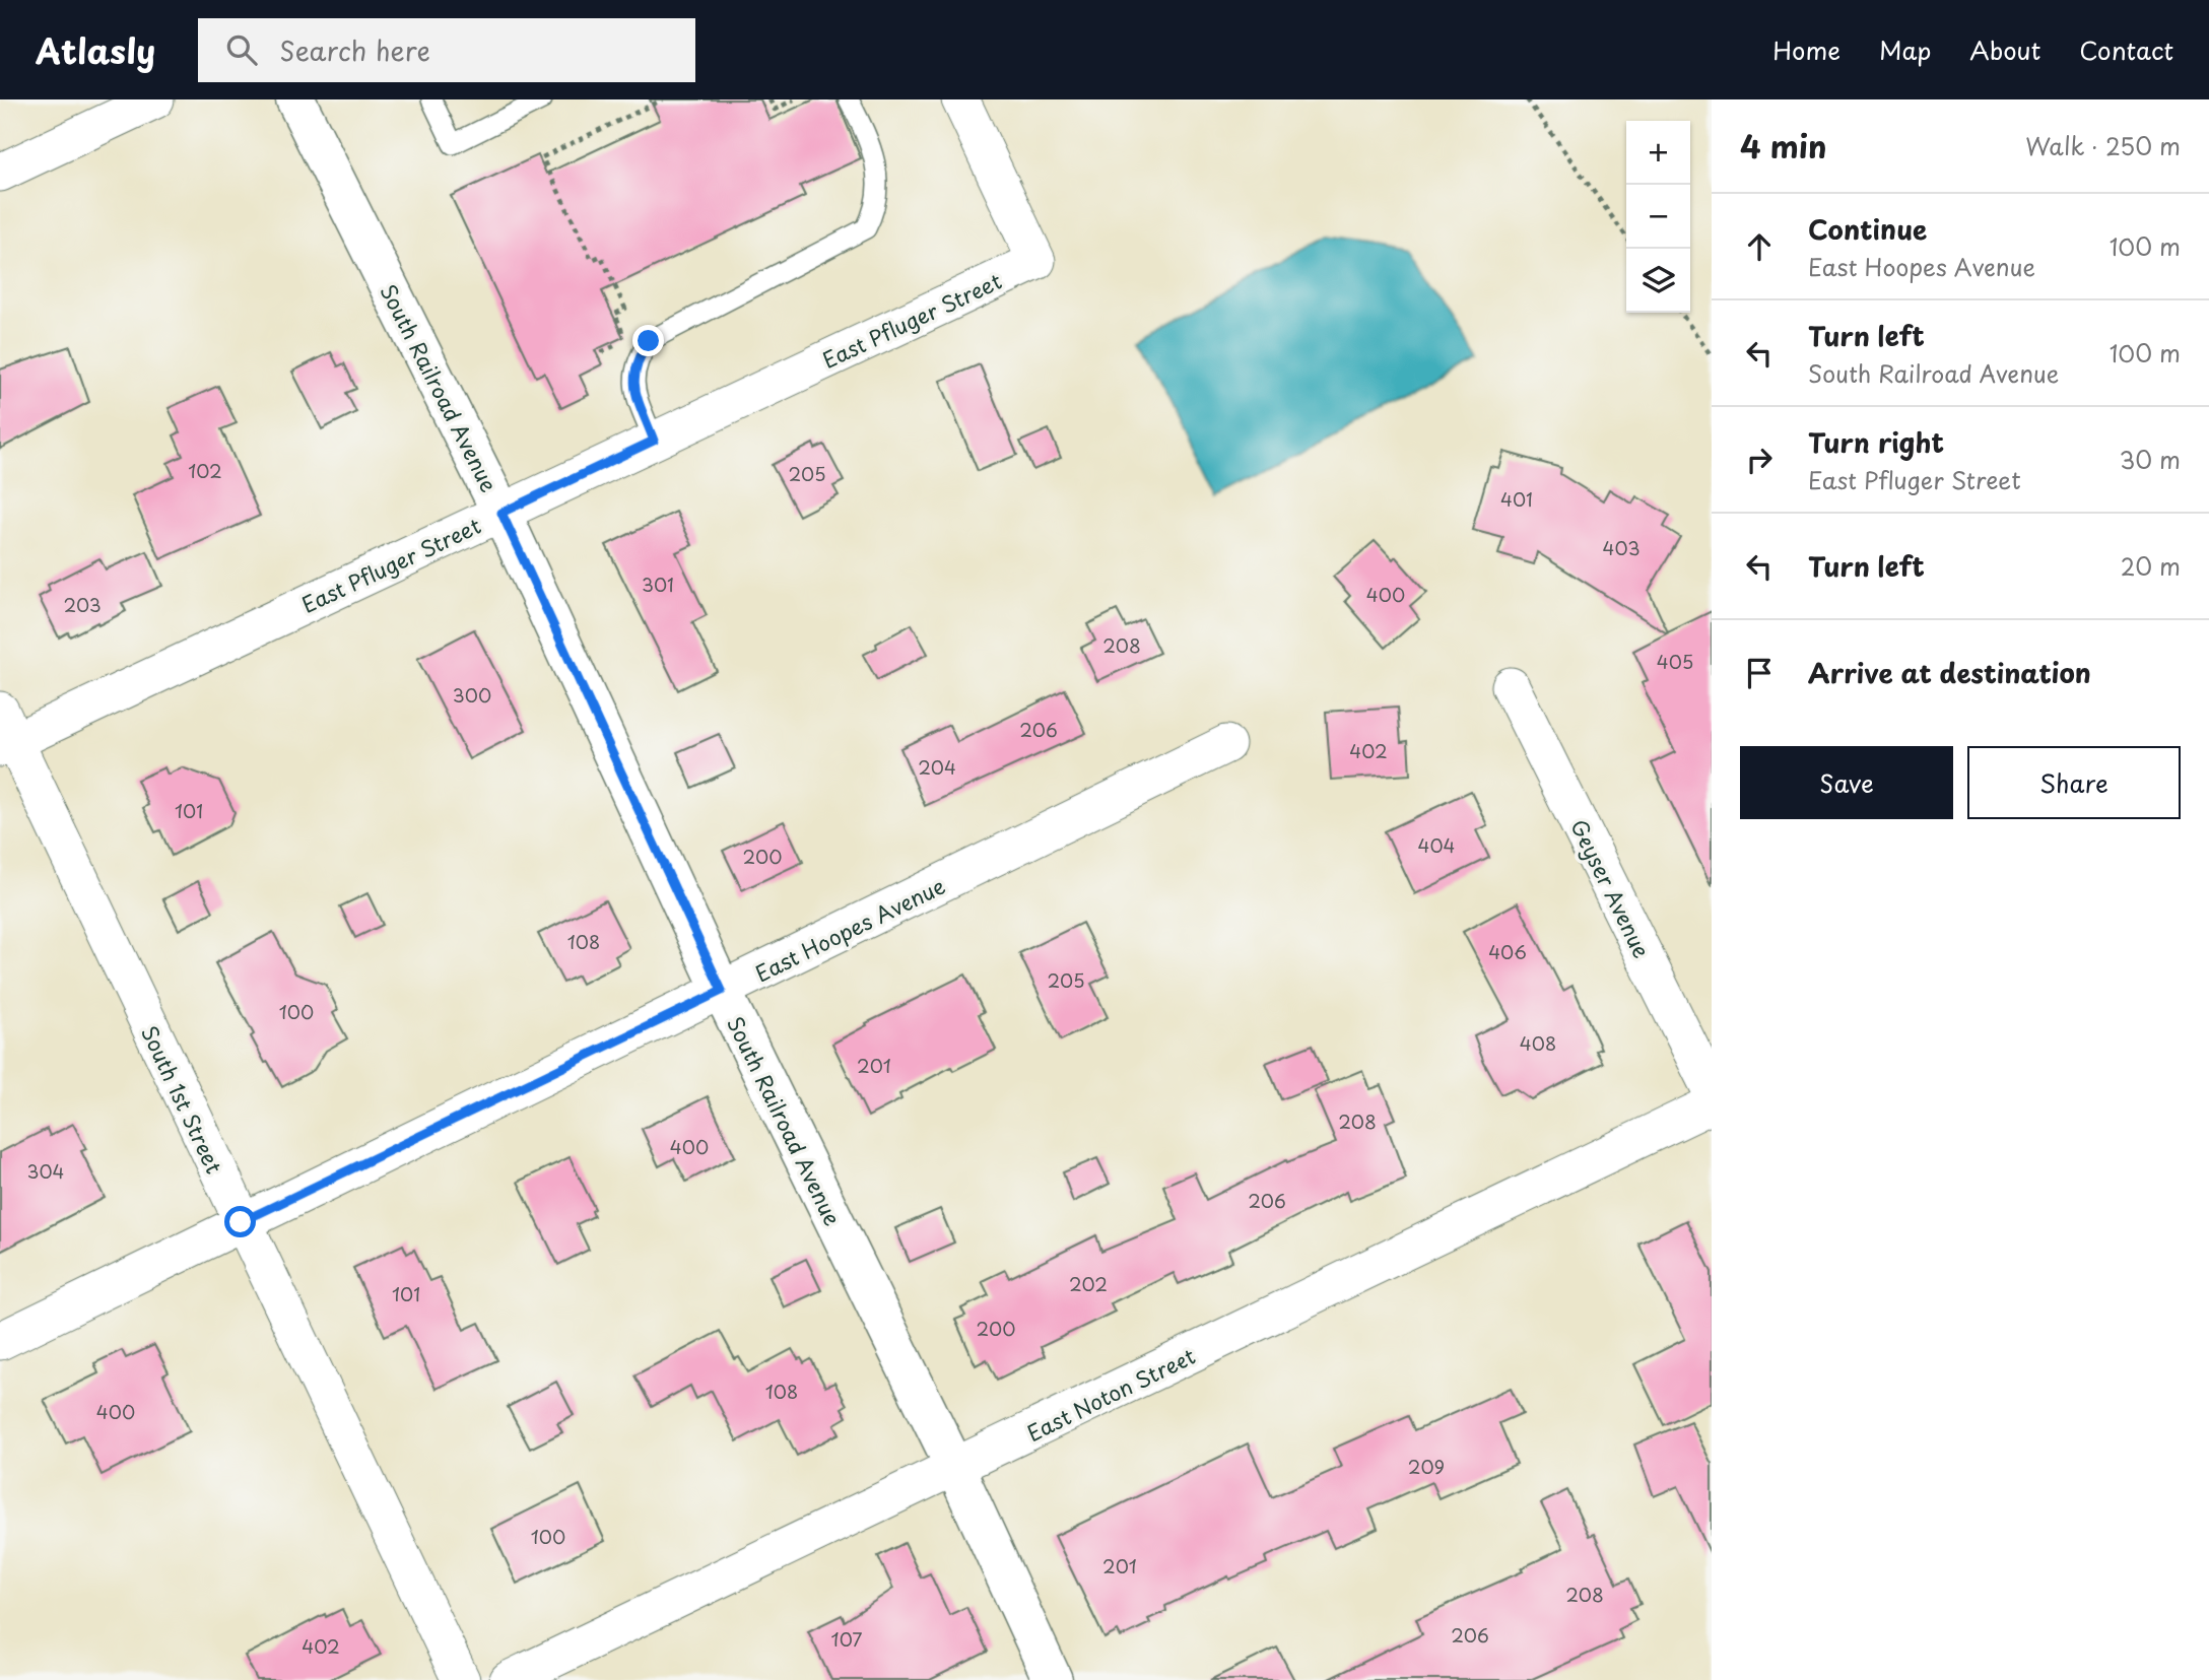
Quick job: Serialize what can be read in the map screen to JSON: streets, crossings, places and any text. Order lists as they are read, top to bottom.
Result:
{
  "streets": {
    "street": [
      "East Pfluger Street",
      "South Railroad Avenue",
      "Geyser Avenue",
      "East Hoopes Avenue",
      "South 1st Street",
      "East Noton Street"
    ]
  },
  "crossings": [
    ["East Pfluger Street", "South Railroad Avenue"],
    ["East Pfluger Street", "South 1st Street"],
    ["South Railroad Avenue", "East Hoopes Avenue"],
    ["South Railroad Avenue", "East Noton Street"],
    ["East Hoopes Avenue", "South 1st Street"]
  ],
  "house_numbers": [
    "102",
    "205",
    "401",
    "403",
    "301",
    "400",
    "203",
    "208",
    "405",
    "300",
    "206",
    "402",
    "204",
    "101",
    "404",
    "200",
    "108",
    "406",
    "205",
    "100",
    "408",
    "201",
    "208",
    "400",
    "304",
    "206",
    "202",
    "101",
    "200",
    "108",
    "400",
    "209",
    "100",
    "201",
    "208",
    "206",
    "107",
    "402"
  ],
  "page": {
    "header": "Atlasly",
    "search": "Search here",
    "nav": [
      "Home",
      "Map",
      "About",
      "Contact"
    ],
    "heading": ["4 min", "Walk · 250 m"],
    "map_buttons": ["+", "−"],
    "list": [
      ["Continue", "East Hoopes Avenue", "100 m"],
      ["Turn left", "South Railroad Avenue", "100 m"],
      ["Turn right", "East Pfluger Street", "30 m"],
      ["Turn left", "20 m"],
      "Arrive at destination"
    ],
    "buttons": ["Save", "Share"]
  }
}
